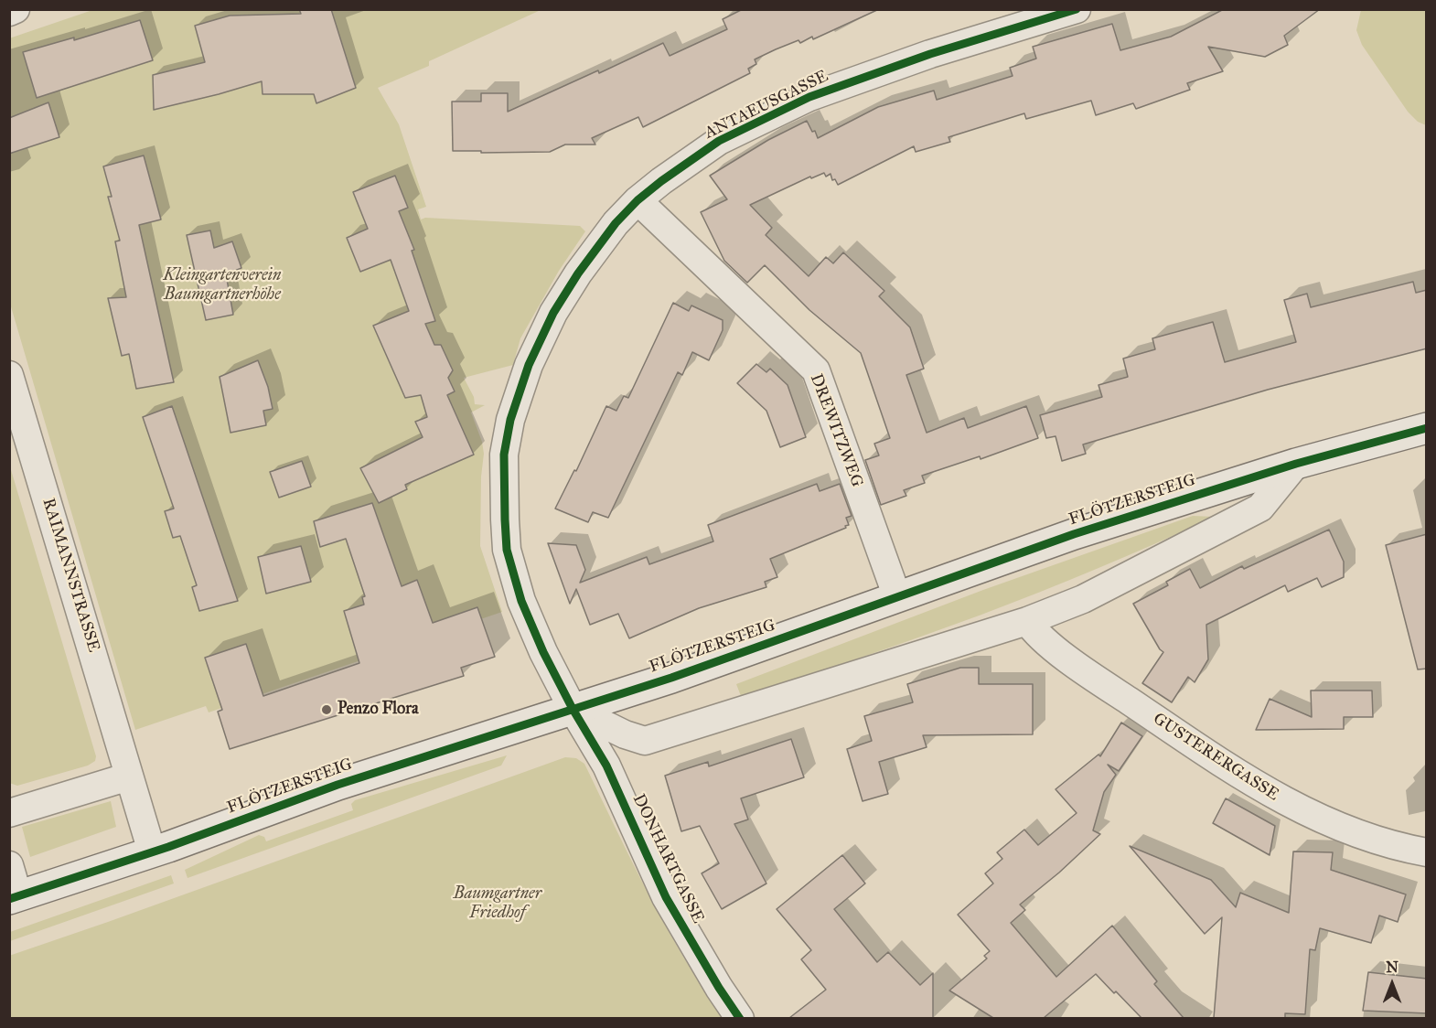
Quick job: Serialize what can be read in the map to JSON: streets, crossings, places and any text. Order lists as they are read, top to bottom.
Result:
{
  "streets": {
    "main road": ["FLÖTZERSTEIG"],
    "street": [
      "ANTAEUSGASSE",
      "DREWITZWEG",
      "RAIMANNSTRASSE",
      "GUSTERERGASSE",
      "DONHARTGASSE"
    ]
  },
  "crossings": [
    ["ANTAEUSGASSE", "DREWITZWEG"],
    ["ANTAEUSGASSE", "FLÖTZERSTEIG"],
    ["ANTAEUSGASSE", "DONHARTGASSE"],
    ["DREWITZWEG", "FLÖTZERSTEIG"],
    ["FLÖTZERSTEIG", "RAIMANNSTRASSE"],
    ["FLÖTZERSTEIG", "DONHARTGASSE"]
  ],
  "parks": ["Kleingartenverein Baumgartnerhöhe", "Baumgartner Friedhof"],
  "places": ["Penzo Flora"],
  "north": "top"
}
